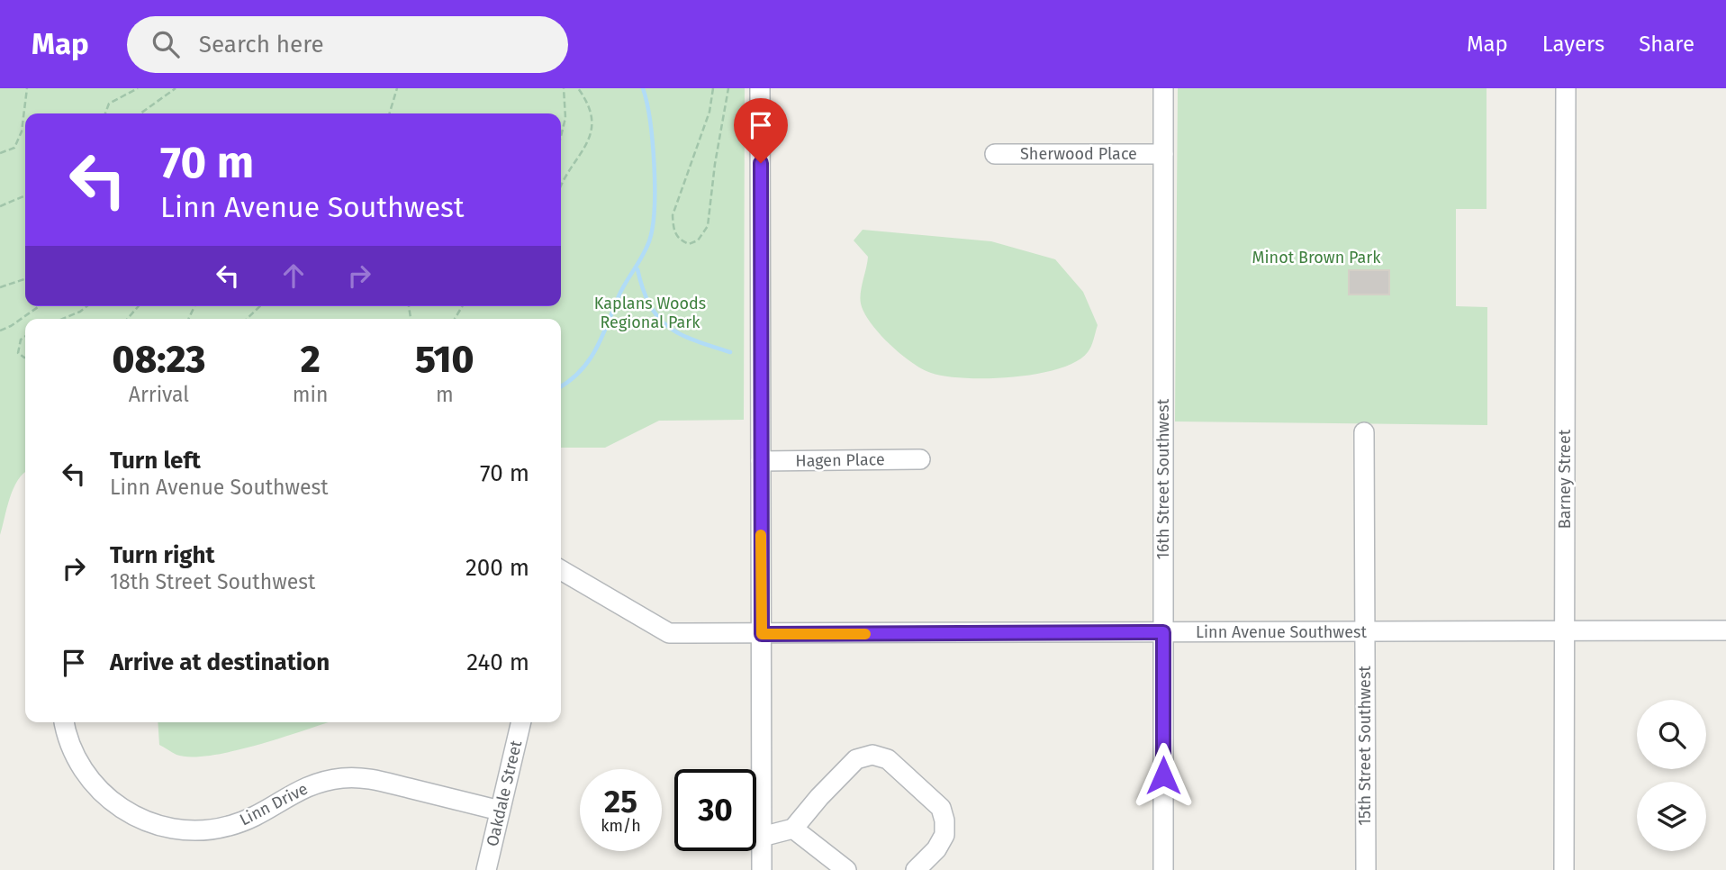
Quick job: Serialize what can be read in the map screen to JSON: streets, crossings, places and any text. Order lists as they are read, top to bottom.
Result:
{
  "streets": {
    "street": [
      "Sherwood Place",
      "Hagen Place",
      "16th Street Southwest",
      "Barney Street",
      "Linn Avenue Southwest",
      "15th Street Southwest",
      "Oakdale Street",
      "Linn Drive"
    ]
  },
  "crossings": [
    ["Sherwood Place", "16th Street Southwest"],
    ["16th Street Southwest", "Linn Avenue Southwest"],
    ["Barney Street", "Linn Avenue Southwest"],
    ["Linn Avenue Southwest", "15th Street Southwest"],
    ["Oakdale Street", "Linn Drive"]
  ],
  "parks": ["Minot Brown Park", "Kaplans Woods Regional Park"],
  "page": {
    "header": "Map",
    "search": "Search here",
    "nav": ["Map", "Layers", "Share"],
    "turn": ["70 m", "Linn Avenue Southwest"],
    "eta": [
      "08:23",
      "Arrival",
      "2",
      "min",
      "510",
      "m"
    ],
    "list": [
      {
        "name": "Turn left",
        "note": "Linn Avenue Southwest",
        "value": "70 m"
      },
      {
        "name": "Turn right",
        "note": "18th Street Southwest",
        "value": "200 m"
      },
      {
        "name": "Arrive at destination",
        "value": "240 m"
      }
    ],
    "speed": "25 km/h",
    "limit": "30"
  }
}
